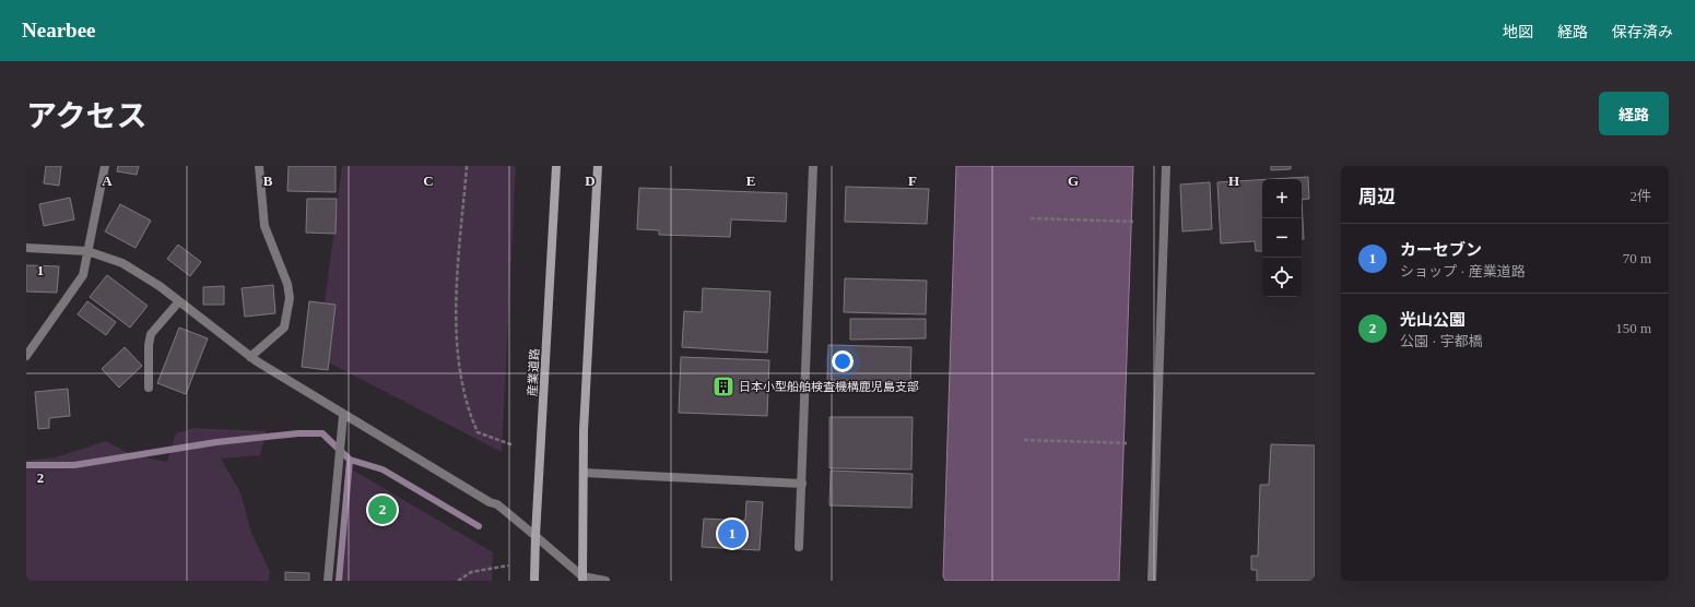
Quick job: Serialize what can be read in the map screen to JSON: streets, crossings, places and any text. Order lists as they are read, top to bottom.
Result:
{
  "streets": {
    "main road": ["産業道路"]
  },
  "places": {
    "building": ["日本小型船舶検査機構鹿児島支部"]
  },
  "page": {
    "header": "Nearbee",
    "nav": ["地図", "経路", "保存済み"],
    "title": "アクセス",
    "buttons": "経路",
    "heading": ["周辺", "2件"],
    "map_buttons": ["+", "−"],
    "list": [
      {
        "mark": "1",
        "name": "カーセブン",
        "note": "ショップ · 産業道路",
        "value": "70 m"
      },
      {
        "mark": "2",
        "name": "光山公園",
        "note": "公園 · 宇都橋",
        "value": "150 m"
      }
    ],
    "pins": ["2", "1"]
  },
  "grid": {
    "columns": [
      "A",
      "B",
      "C",
      "D",
      "E",
      "F",
      "G",
      "H"
    ],
    "rows": ["1", "2"]
  }
}
